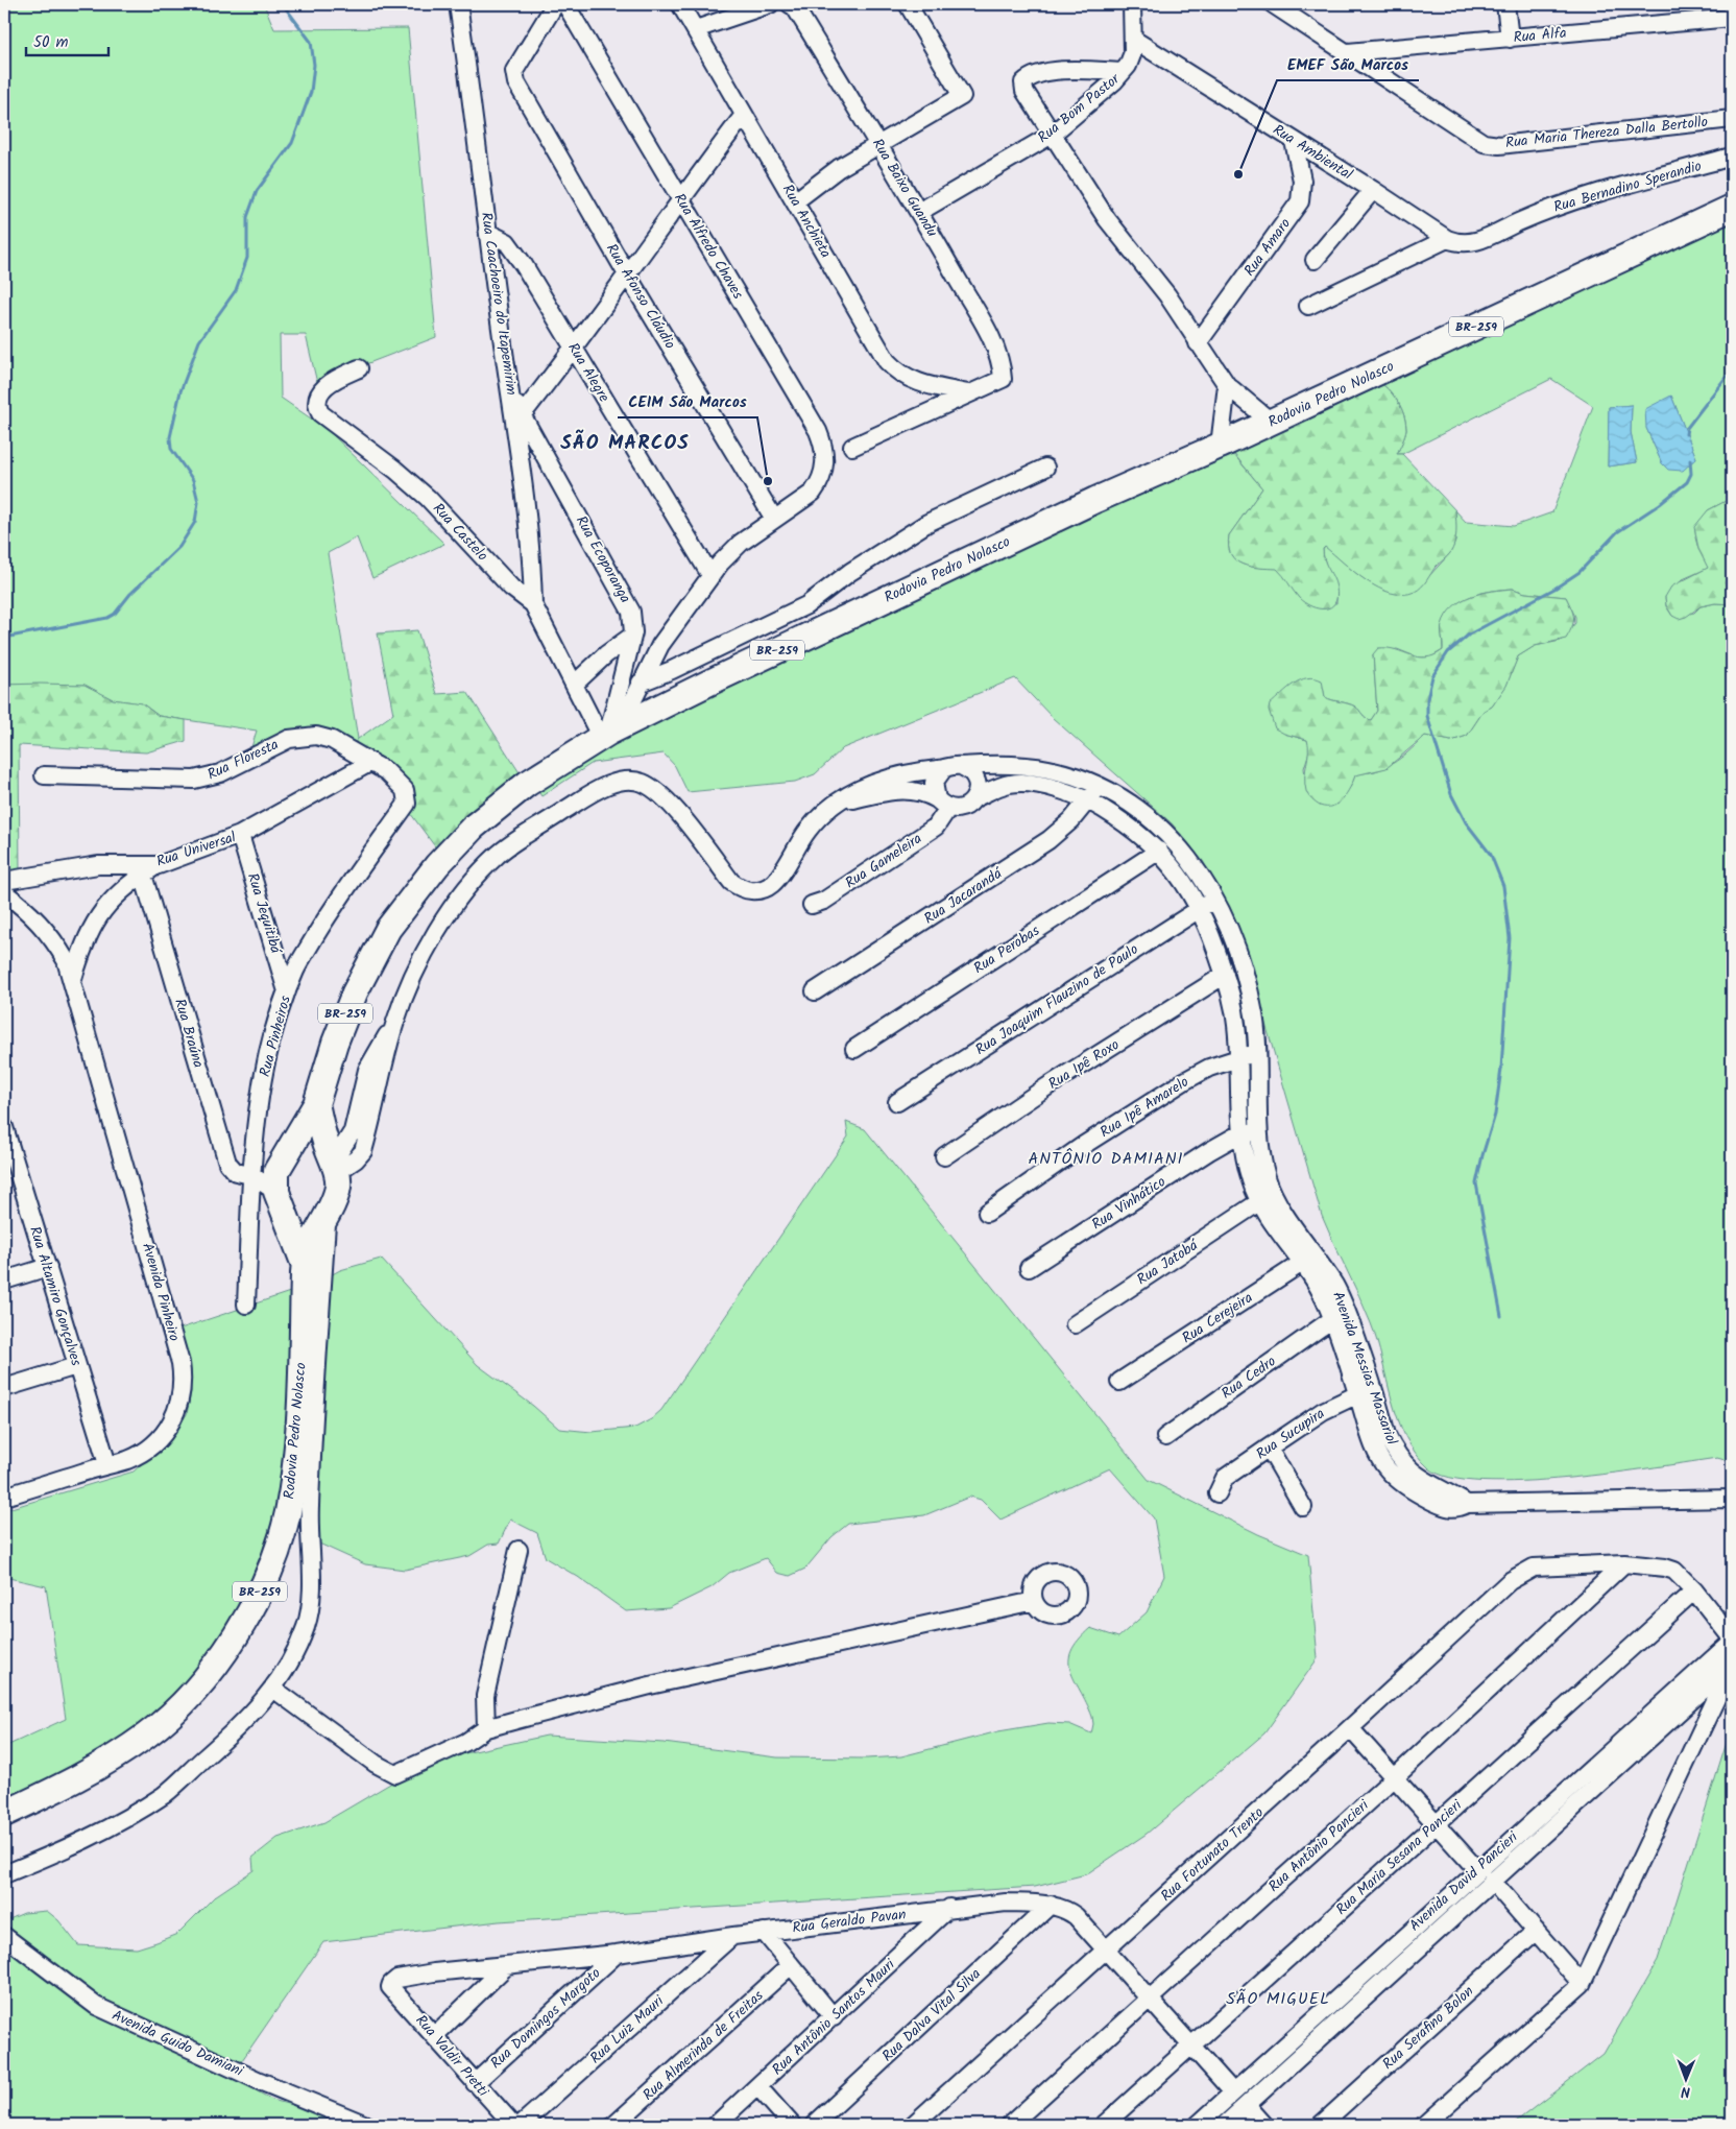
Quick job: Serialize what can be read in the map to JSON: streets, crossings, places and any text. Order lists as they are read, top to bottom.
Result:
{
  "streets": {
    "highway": ["BR-259", "Rodovia Pedro Nolasco"],
    "street": [
      "Rua Alfa",
      "Rua Bom Pastor",
      "Rua Maria Thereza Dalla Bertollo",
      "Rua Ambiental",
      "Rua Bernadino Sperandio",
      "Rua Baixo Guandu",
      "Rua Anchieta",
      "Rua Alfredo Chaves",
      "Rua Amaro",
      "Rua Afonso Cláudio",
      "Rua Caachoeiro do Itapemirim",
      "Rua Alegre",
      "Rua Castelo",
      "Rua Ecoporanga",
      "Rua Floresta",
      "Rua Universal",
      "Rua Gameleira",
      "Rua Jacarandá",
      "Rua Jequitibá",
      "Rua Perobas",
      "Rua Joaquim Flauzino de Paulo",
      "Rua Braúna",
      "Rua Pinheiros",
      "Rua Ipê Roxo",
      "Rua Ipê Amarelo",
      "Rua Vinhático",
      "Rua Jatobá",
      "Avenida Pinheiro",
      "Rua Altamiro Gonçalves",
      "Rua Cerejeira",
      "Avenida Messias Massariol",
      "Rua Cedro",
      "Rua Sucupira",
      "Rua Antônio Pancieri",
      "Rua Fortunato Trento",
      "Rua Maria Sesana Pancieri",
      "Avenida David Pancieri",
      "Rua Geraldo Pavan",
      "Rua Dalva Vital Silva",
      "Rua Antônio Santos Mauri",
      "Rua Domingos Margoto",
      "Rua Serafino Bolon",
      "Rua Luiz Mauri",
      "Avenida Guido Damiani",
      "Rua Almerinda de Freitas",
      "Rua Valdir Pretti"
    ]
  },
  "crossings": [
    ["Rua Alfa", "Rua Maria Thereza Dalla Bertollo"],
    ["Rua Bom Pastor", "Rua Ambiental"],
    ["Rua Bom Pastor", "Rua Baixo Guandu"],
    ["Rua Ambiental", "Rua Bernadino Sperandio"],
    ["Rua Ambiental", "Rua Amaro"],
    ["Rua Baixo Guandu", "Rua Anchieta"],
    ["Rua Alfredo Chaves", "Rua Afonso Cláudio"],
    ["Rua Caachoeiro do Itapemirim", "Rua Alegre"],
    ["Rua Caachoeiro do Itapemirim", "Rua Castelo"],
    ["Rua Caachoeiro do Itapemirim", "Rua Ecoporanga"],
    ["Rodovia Pedro Nolasco", "Rua Castelo"],
    ["Rodovia Pedro Nolasco", "Rua Ecoporanga"],
    ["Rodovia Pedro Nolasco", "Rua Braúna"],
    ["Rodovia Pedro Nolasco", "Avenida Messias Massariol"],
    ["Rua Castelo", "Rua Ecoporanga"],
    ["Rua Floresta", "Rua Universal"],
    ["Rua Floresta", "Rua Pinheiros"],
    ["Rua Universal", "Rua Jequitibá"],
    ["Rua Gameleira", "Avenida Messias Massariol"],
    ["Rua Jacarandá", "Avenida Messias Massariol"],
    ["Rua Jequitibá", "Rua Pinheiros"],
    ["Rua Perobas", "Avenida Messias Massariol"],
    ["Rua Joaquim Flauzino de Paulo", "Avenida Messias Massariol"],
    ["Rua Braúna", "Rua Pinheiros"],
    ["Rua Braúna", "Avenida Messias Massariol"],
    ["Rua Ipê Roxo", "Avenida Messias Massariol"],
    ["Rua Ipê Amarelo", "Avenida Messias Massariol"],
    ["Rua Vinhático", "Avenida Messias Massariol"],
    ["Rua Jatobá", "Avenida Messias Massariol"],
    ["Avenida Pinheiro", "Rua Altamiro Gonçalves"],
    ["Rua Cerejeira", "Avenida Messias Massariol"],
    ["Avenida Messias Massariol", "Rua Cedro"],
    ["Avenida Messias Massariol", "Rua Sucupira"],
    ["Rua Antônio Pancieri", "Rua Fortunato Trento"],
    ["Rua Antônio Pancieri", "Rua Geraldo Pavan"],
    ["Rua Fortunato Trento", "Rua Maria Sesana Pancieri"],
    ["Rua Fortunato Trento", "Avenida David Pancieri"],
    ["Rua Fortunato Trento", "Rua Geraldo Pavan"],
    ["Rua Maria Sesana Pancieri", "Rua Geraldo Pavan"],
    ["Avenida David Pancieri", "Rua Geraldo Pavan"],
    ["Rua Geraldo Pavan", "Rua Dalva Vital Silva"],
    ["Rua Geraldo Pavan", "Rua Antônio Santos Mauri"],
    ["Rua Geraldo Pavan", "Rua Domingos Margoto"],
    ["Rua Geraldo Pavan", "Rua Luiz Mauri"],
    ["Rua Geraldo Pavan", "Rua Valdir Pretti"],
    ["Rua Domingos Margoto", "Rua Valdir Pretti"]
  ],
  "districts": ["SÃO MARCOS", "ANTÔNIO DAMIANI", "SÃO MIGUEL"],
  "places": ["EMEF São Marcos", "CEIM São Marcos"],
  "scale_bar": "50 m",
  "north": "bottom"
}
